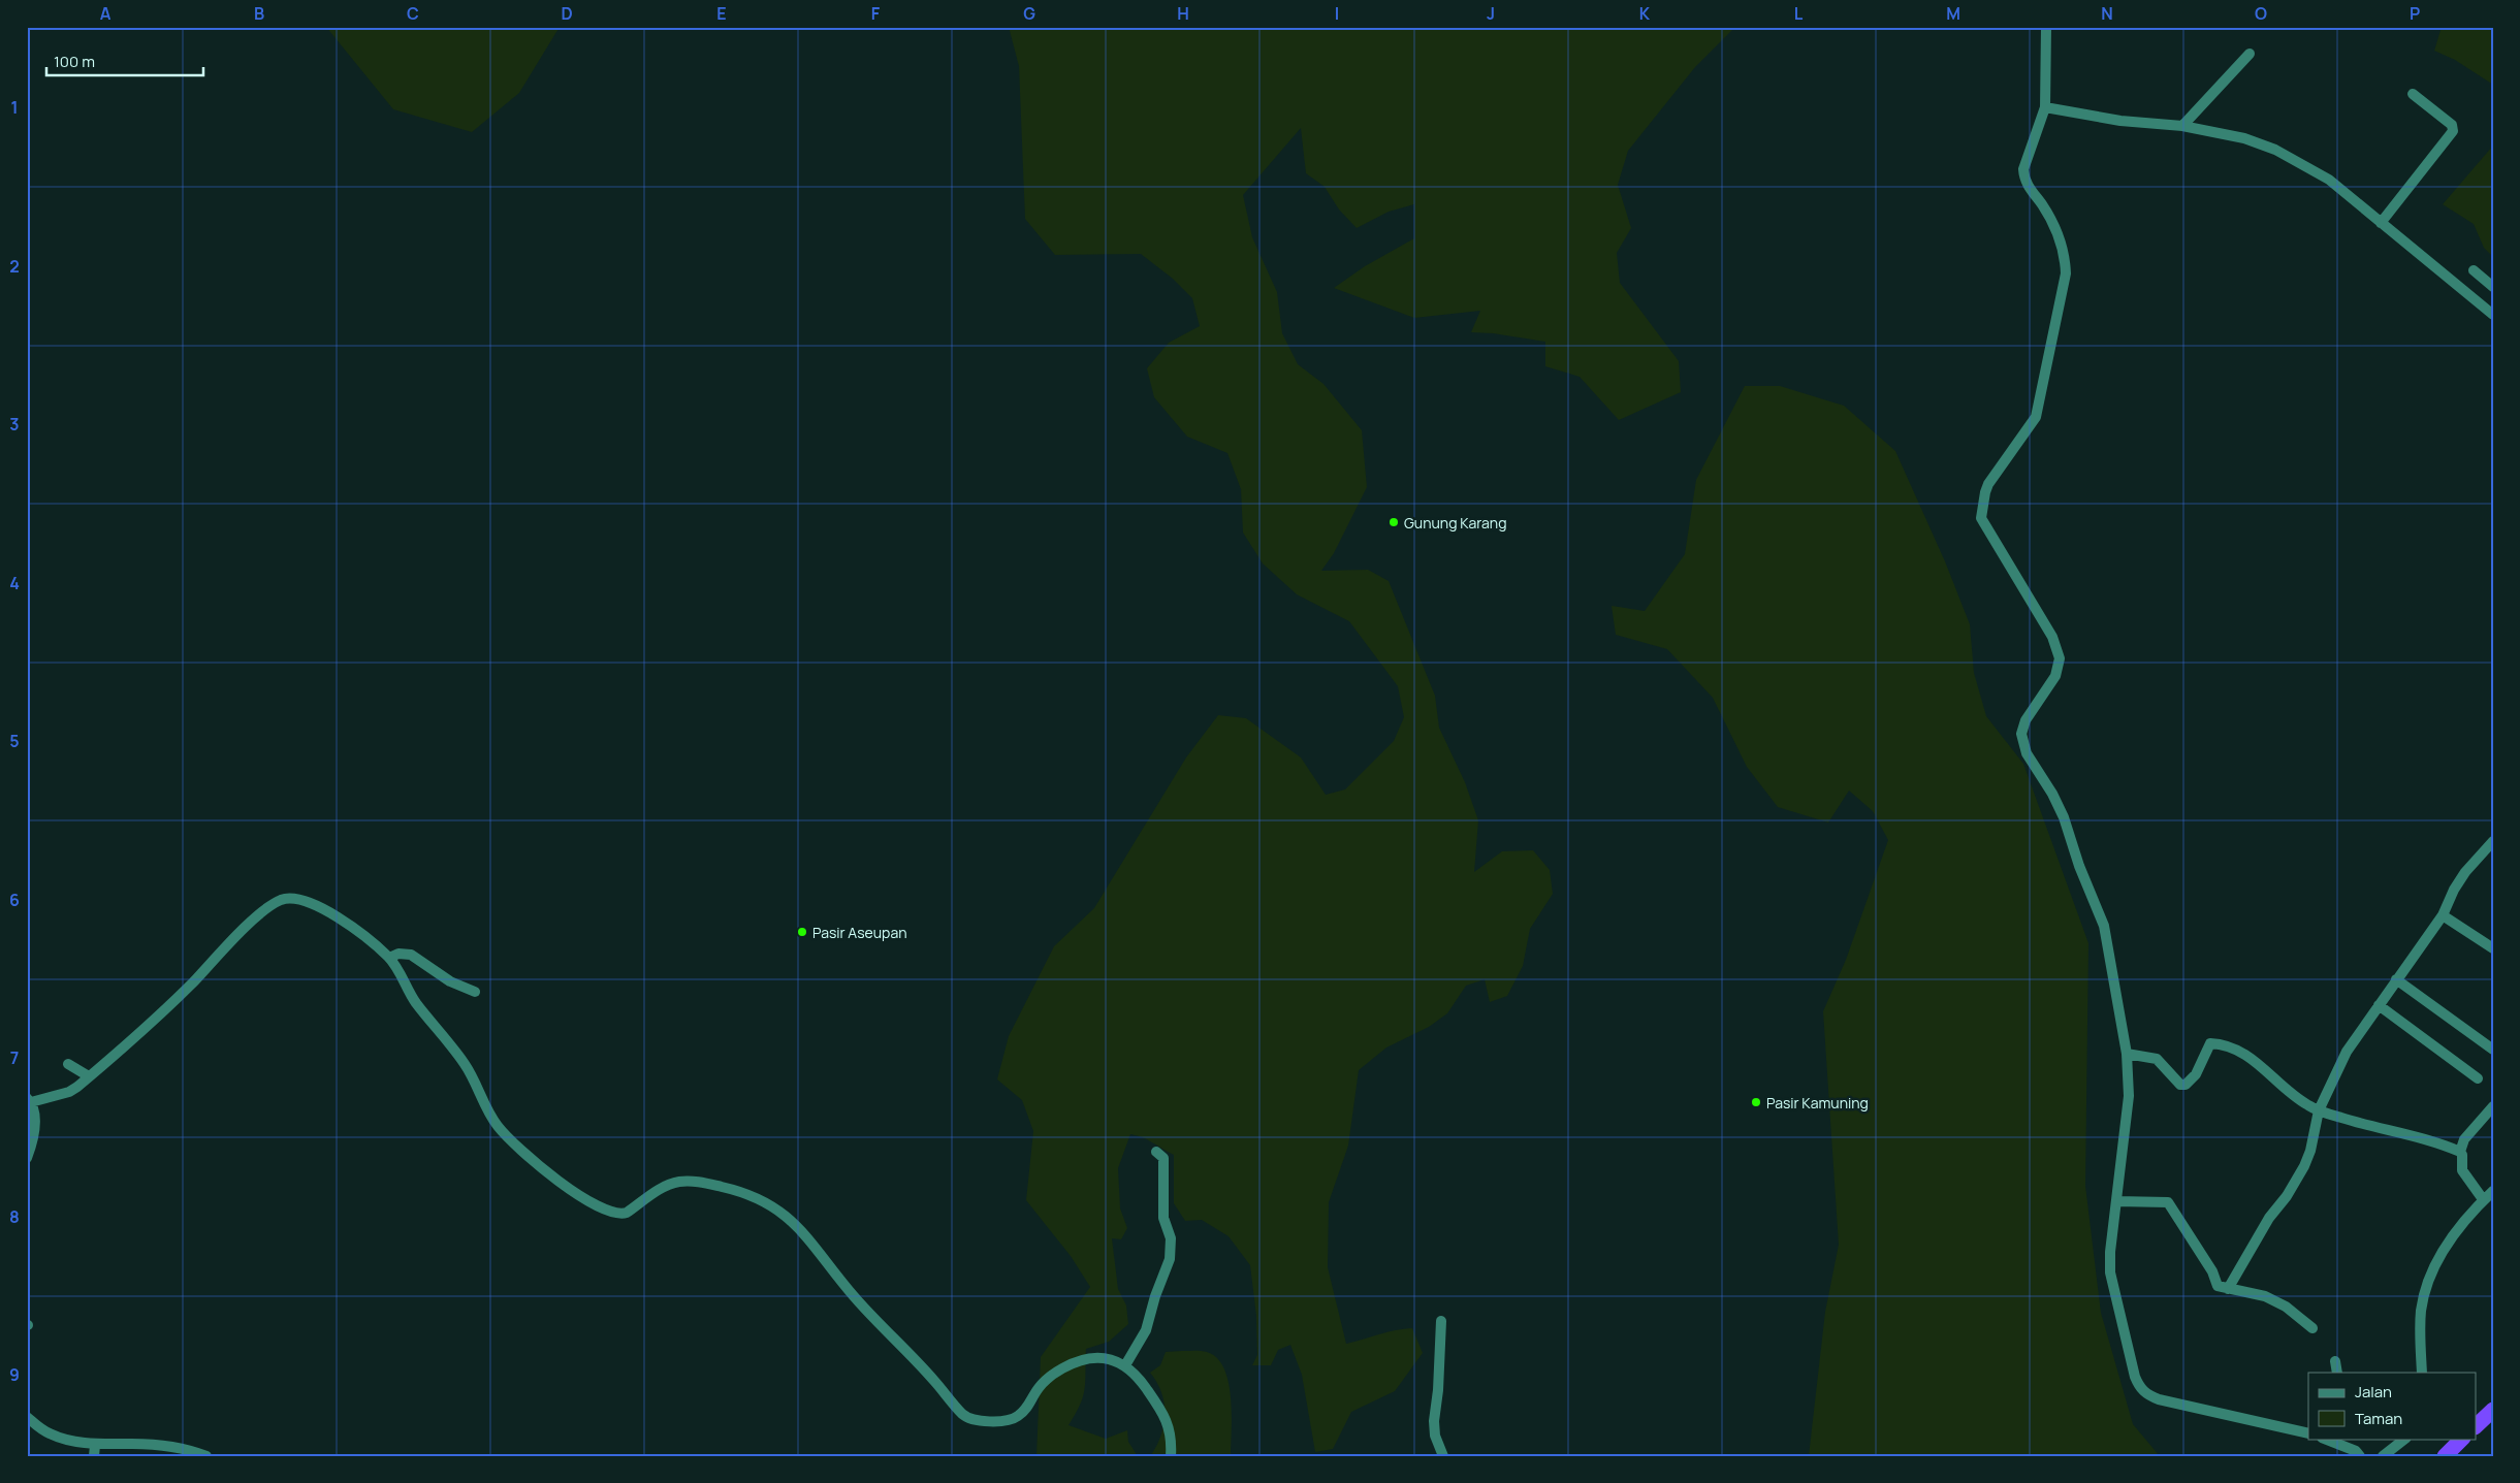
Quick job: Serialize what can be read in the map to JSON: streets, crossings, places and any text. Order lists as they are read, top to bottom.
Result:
{
  "places": ["Gunung Karang", "Pasir Aseupan", "Pasir Kamuning"],
  "legend": ["Jalan", "Taman"],
  "scale_bar": "100 m",
  "grid": {
    "columns": [
      "A",
      "B",
      "C",
      "D",
      "E",
      "F",
      "G",
      "H",
      "I",
      "J",
      "K",
      "L",
      "M",
      "N",
      "O",
      "P"
    ],
    "rows": [
      "1",
      "2",
      "3",
      "4",
      "5",
      "6",
      "7",
      "8",
      "9"
    ]
  }
}
